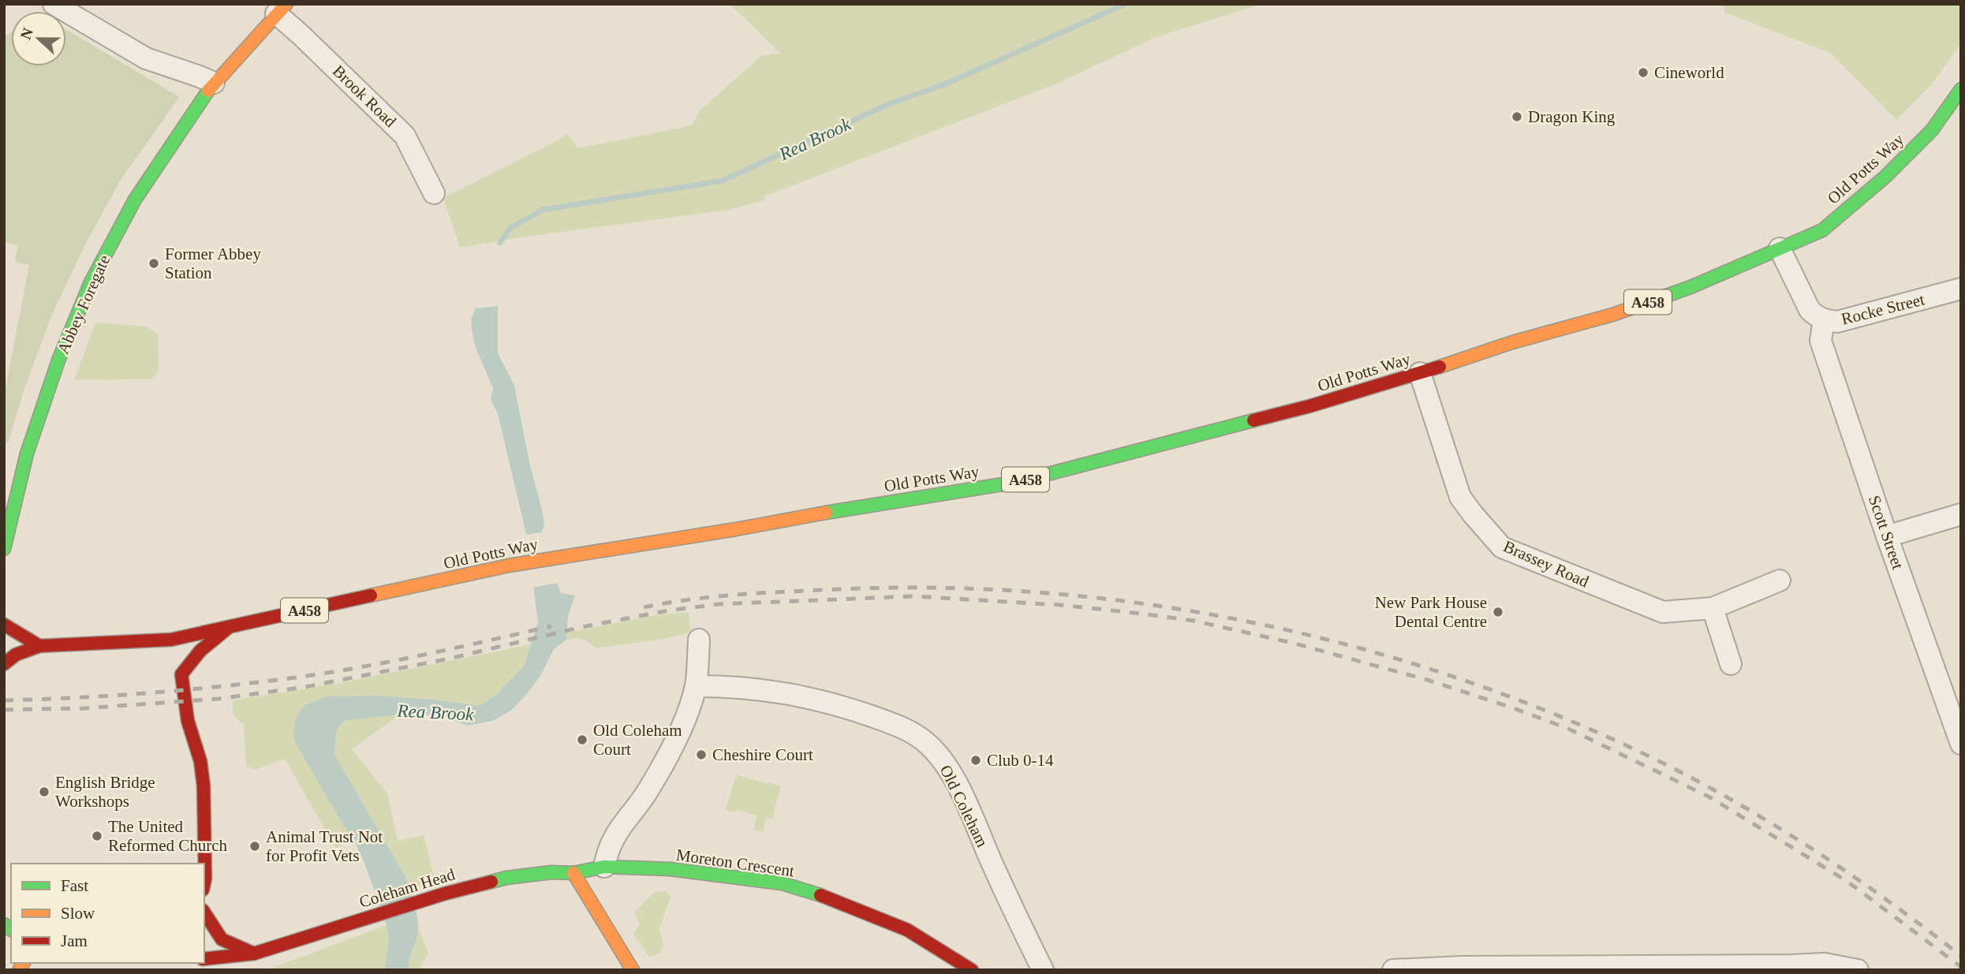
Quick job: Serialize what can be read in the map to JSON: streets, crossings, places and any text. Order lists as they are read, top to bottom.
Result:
{
  "streets": {
    "main road": [
      "Old Potts Way",
      "A458",
      "Abbey Foregate",
      "Moreton Crescent",
      "Coleham Head"
    ],
    "street": [
      "Brook Road",
      "Rocke Street",
      "Scott Street",
      "Brassey Road",
      "Old Coleham"
    ]
  },
  "crossings": [
    ["Brook Road", "Abbey Foregate"],
    ["Old Potts Way", "A458"],
    ["Old Potts Way", "Rocke Street"],
    ["Old Potts Way", "Brassey Road"],
    ["Rocke Street", "Scott Street"],
    ["Moreton Crescent", "Coleham Head"]
  ],
  "water": ["Rea Brook"],
  "places": [
    "Cineworld",
    "Dragon King",
    "Former Abbey Station",
    "New Park House Dental Centre",
    "Old Coleham Court",
    "Cheshire Court",
    "Club 0-14",
    "English Bridge Workshops",
    "The United Reformed Church",
    "Animal Trust Not for Profit Vets"
  ],
  "legend": ["Fast", "Slow", "Jam"],
  "north": "left"
}
